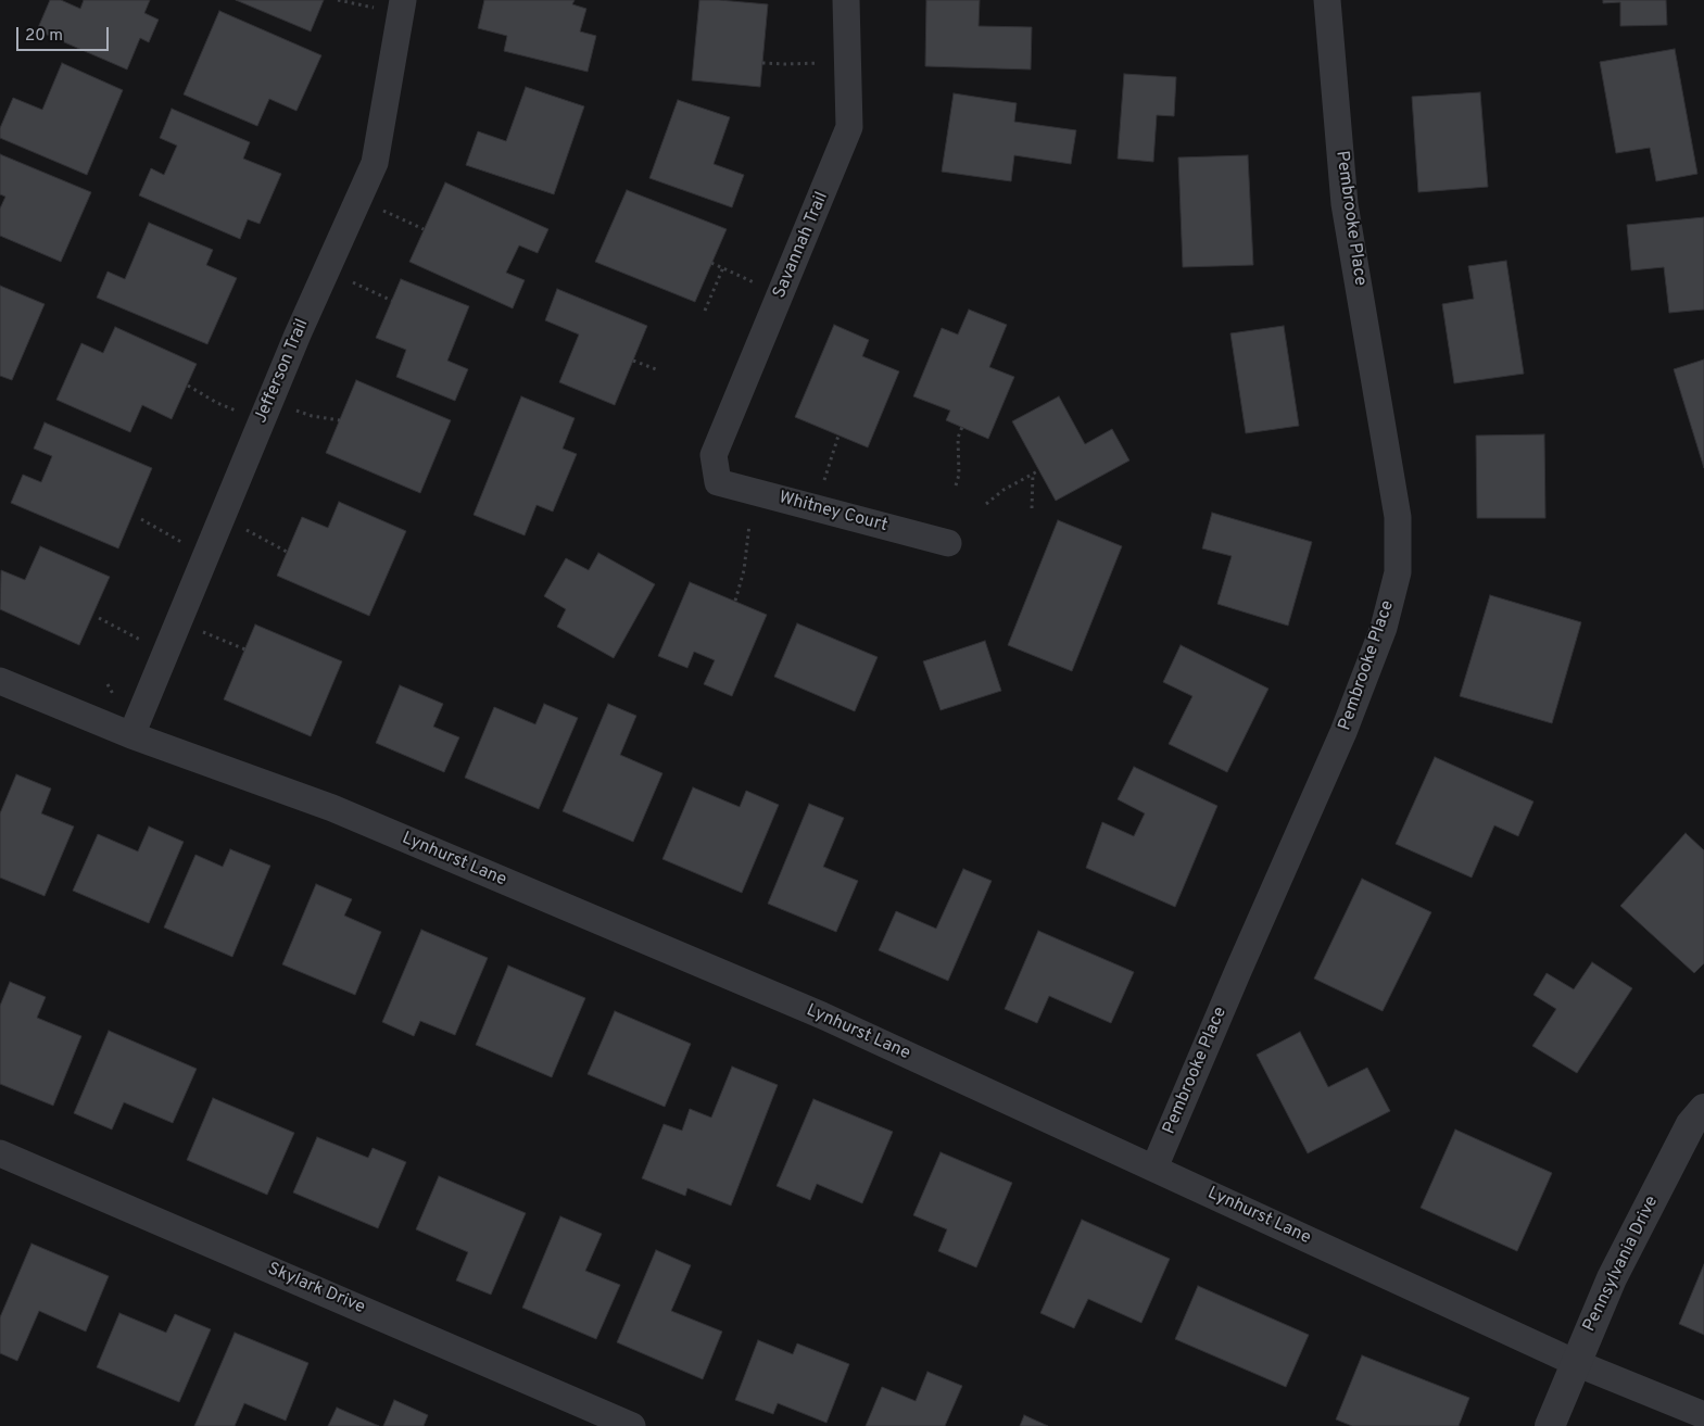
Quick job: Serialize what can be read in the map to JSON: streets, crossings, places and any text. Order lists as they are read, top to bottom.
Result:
{
  "streets": {
    "street": [
      "Pembrooke Place",
      "Savannah Trail",
      "Jefferson Trail",
      "Whitney Court",
      "Lynhurst Lane",
      "Pennsylvania Drive",
      "Skylark Drive"
    ]
  },
  "crossings": [
    ["Pembrooke Place", "Lynhurst Lane"],
    ["Savannah Trail", "Whitney Court"],
    ["Jefferson Trail", "Lynhurst Lane"],
    ["Lynhurst Lane", "Pennsylvania Drive"]
  ],
  "scale_bar": "20 m"
}
